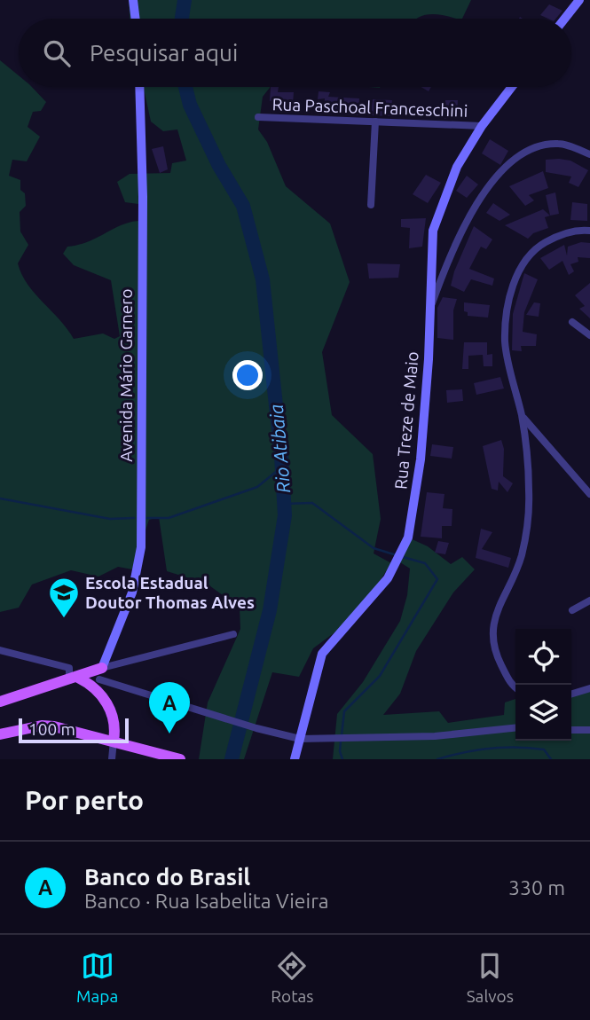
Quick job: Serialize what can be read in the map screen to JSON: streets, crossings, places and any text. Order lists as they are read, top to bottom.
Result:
{
  "streets": {
    "street": ["Rua Paschoal Franceschini", "Avenida Mário Garnero", "Rua Treze de Maio"]
  },
  "crossings": [
    ["Rua Paschoal Franceschini", "Rua Treze de Maio"]
  ],
  "water": ["Rio Atibaia"],
  "places": {
    "school or university": ["Escola Estadual Doutor Thomas Alves"]
  },
  "scale_bar": "100 m",
  "page": {
    "search": "Pesquisar aqui",
    "pins": "A",
    "scale": "100 m",
    "heading": "Por perto",
    "list": [
      {
        "mark": "A",
        "name": "Banco do Brasil",
        "note": "Banco · Rua Isabelita Vieira",
        "value": "330 m"
      }
    ],
    "nav": ["Mapa", "Rotas", "Salvos"]
  }
}
